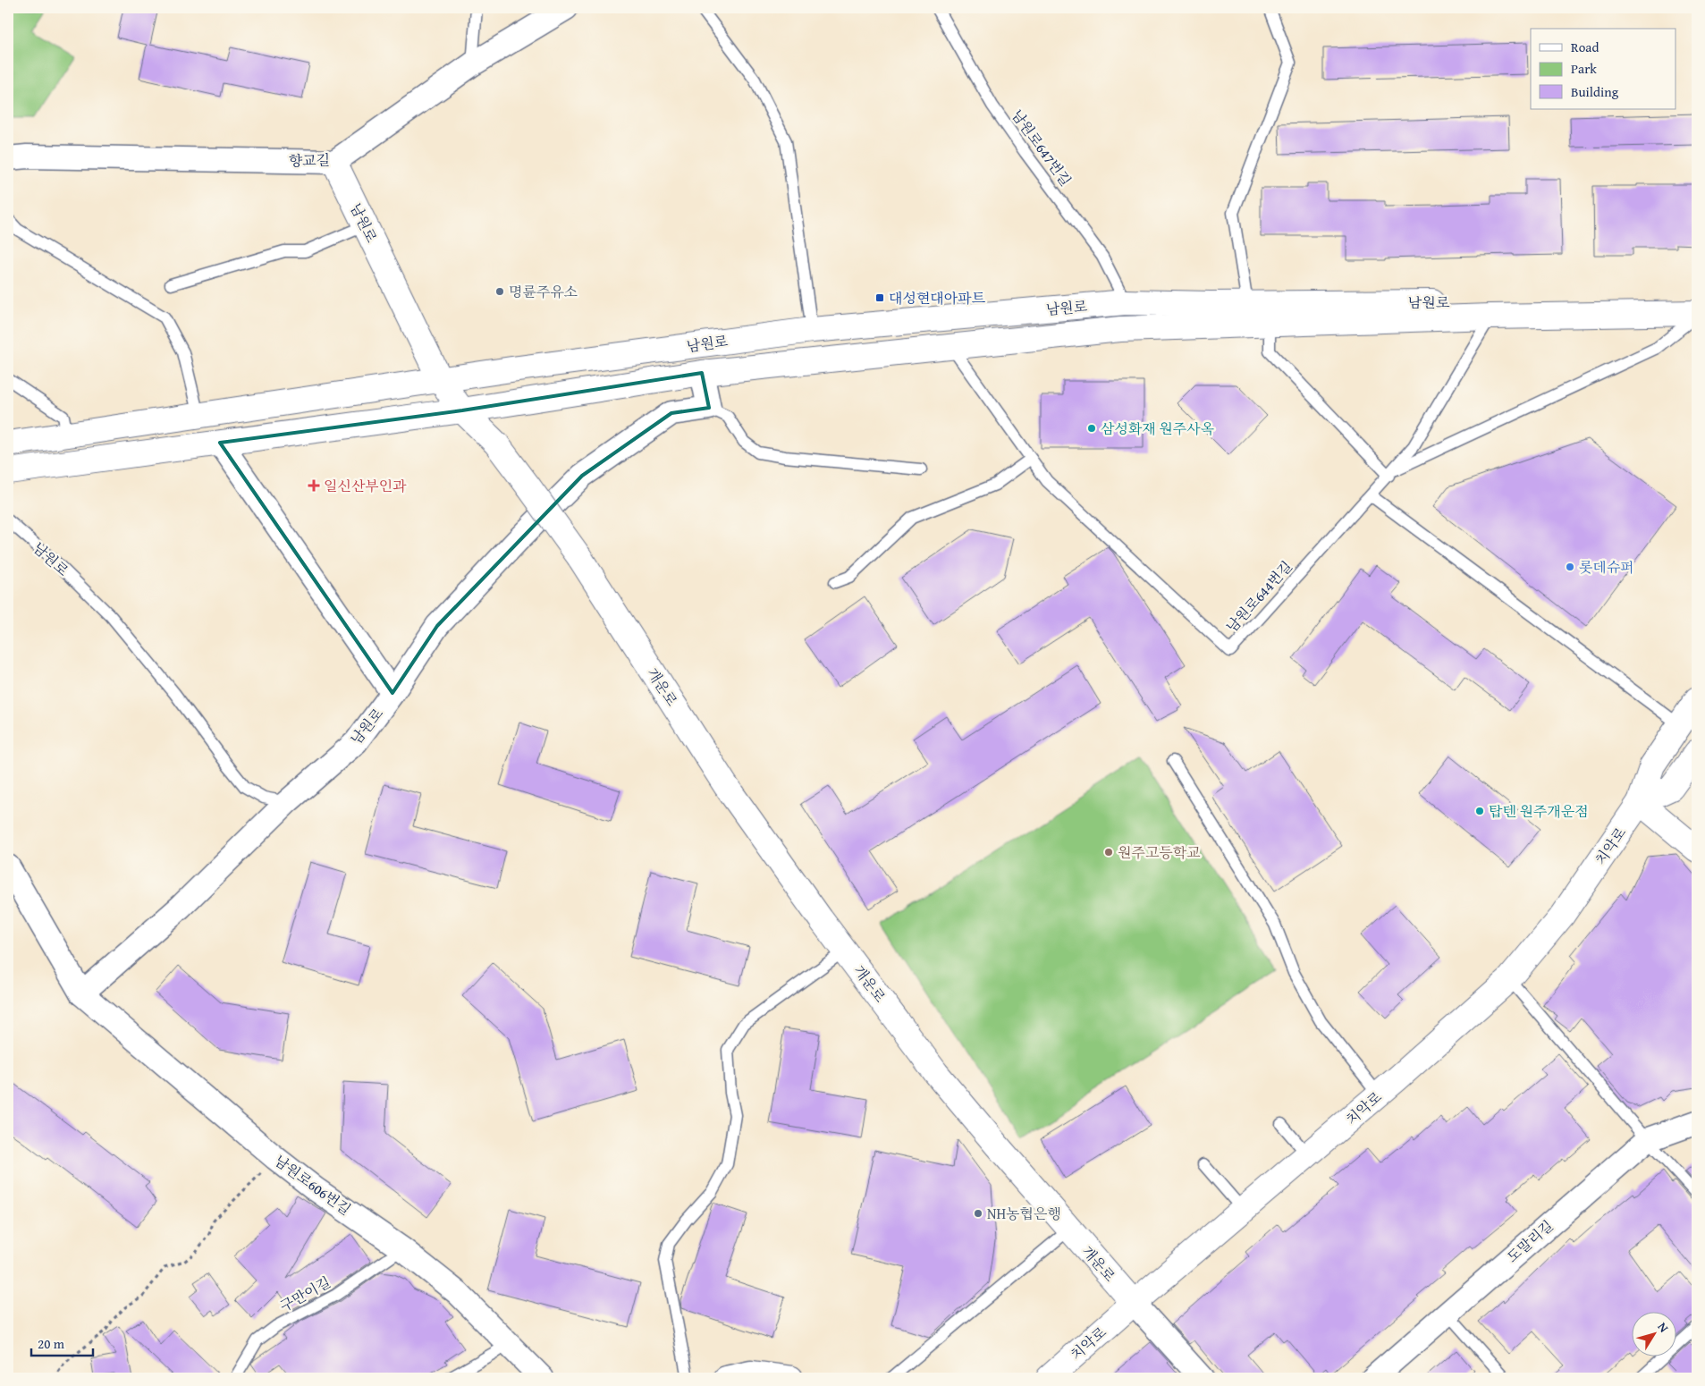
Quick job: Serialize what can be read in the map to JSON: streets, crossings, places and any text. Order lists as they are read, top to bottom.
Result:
{
  "streets": {
    "street": [
      "향교길",
      "남원로",
      "개운로",
      "치악로",
      "남원로606번길",
      "도말리길"
    ],
    "lane": ["남원로647번길", "남원로644번길", "구만이길"]
  },
  "crossings": [
    ["남원로647번길", "남원로"],
    ["향교길", "남원로"],
    ["남원로", "남원로644번길"],
    ["남원로", "개운로"],
    ["개운로", "치악로"],
    ["남원로606번길", "구만이길"]
  ],
  "places": {
    "other": [
      "명륜주유소",
      "삼성화재 원주사옥",
      "롯데슈퍼",
      "탑텐 원주개운점",
      "원주고등학교",
      "NH농협은행"
    ],
    "transit": ["대성현대아파트"],
    "health": ["일신산부인과"]
  },
  "legend": ["Road", "Park", "Building"],
  "scale_bar": "20 m",
  "north": "top right"
}
